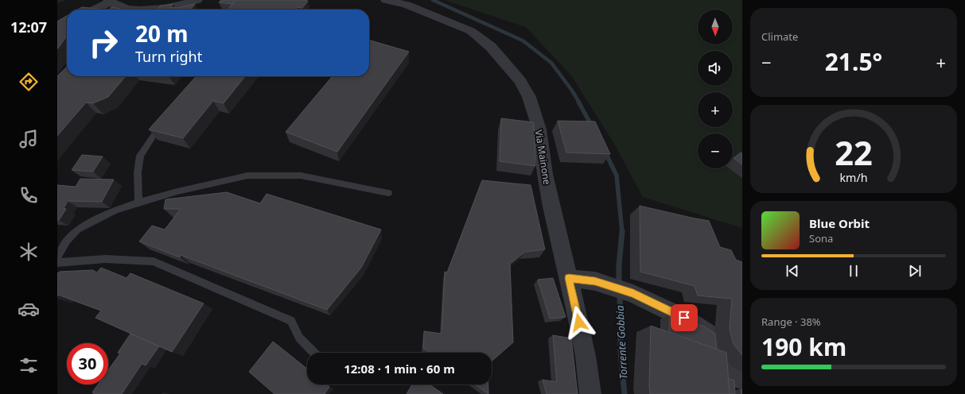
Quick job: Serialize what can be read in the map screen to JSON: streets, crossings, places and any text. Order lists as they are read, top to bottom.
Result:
{
  "streets": {
    "street": ["Via Mainone"]
  },
  "water": ["Torrente Gobbia"],
  "north": "bottom",
  "page": {
    "tabs": "12:07",
    "tile": [
      "Climate",
      ["Range · 38%", "190 km"]
    ],
    "map_buttons": ["+", "−"],
    "turn": ["20 m", "Turn right"],
    "heat": ["−", "21.5°", "+"],
    "song": ["Blue Orbit", "Sona"],
    "limit": "30",
    "trip": "12:08 · 1 min · 60 m",
    "gauge": ["22", "km/h"]
  }
}
